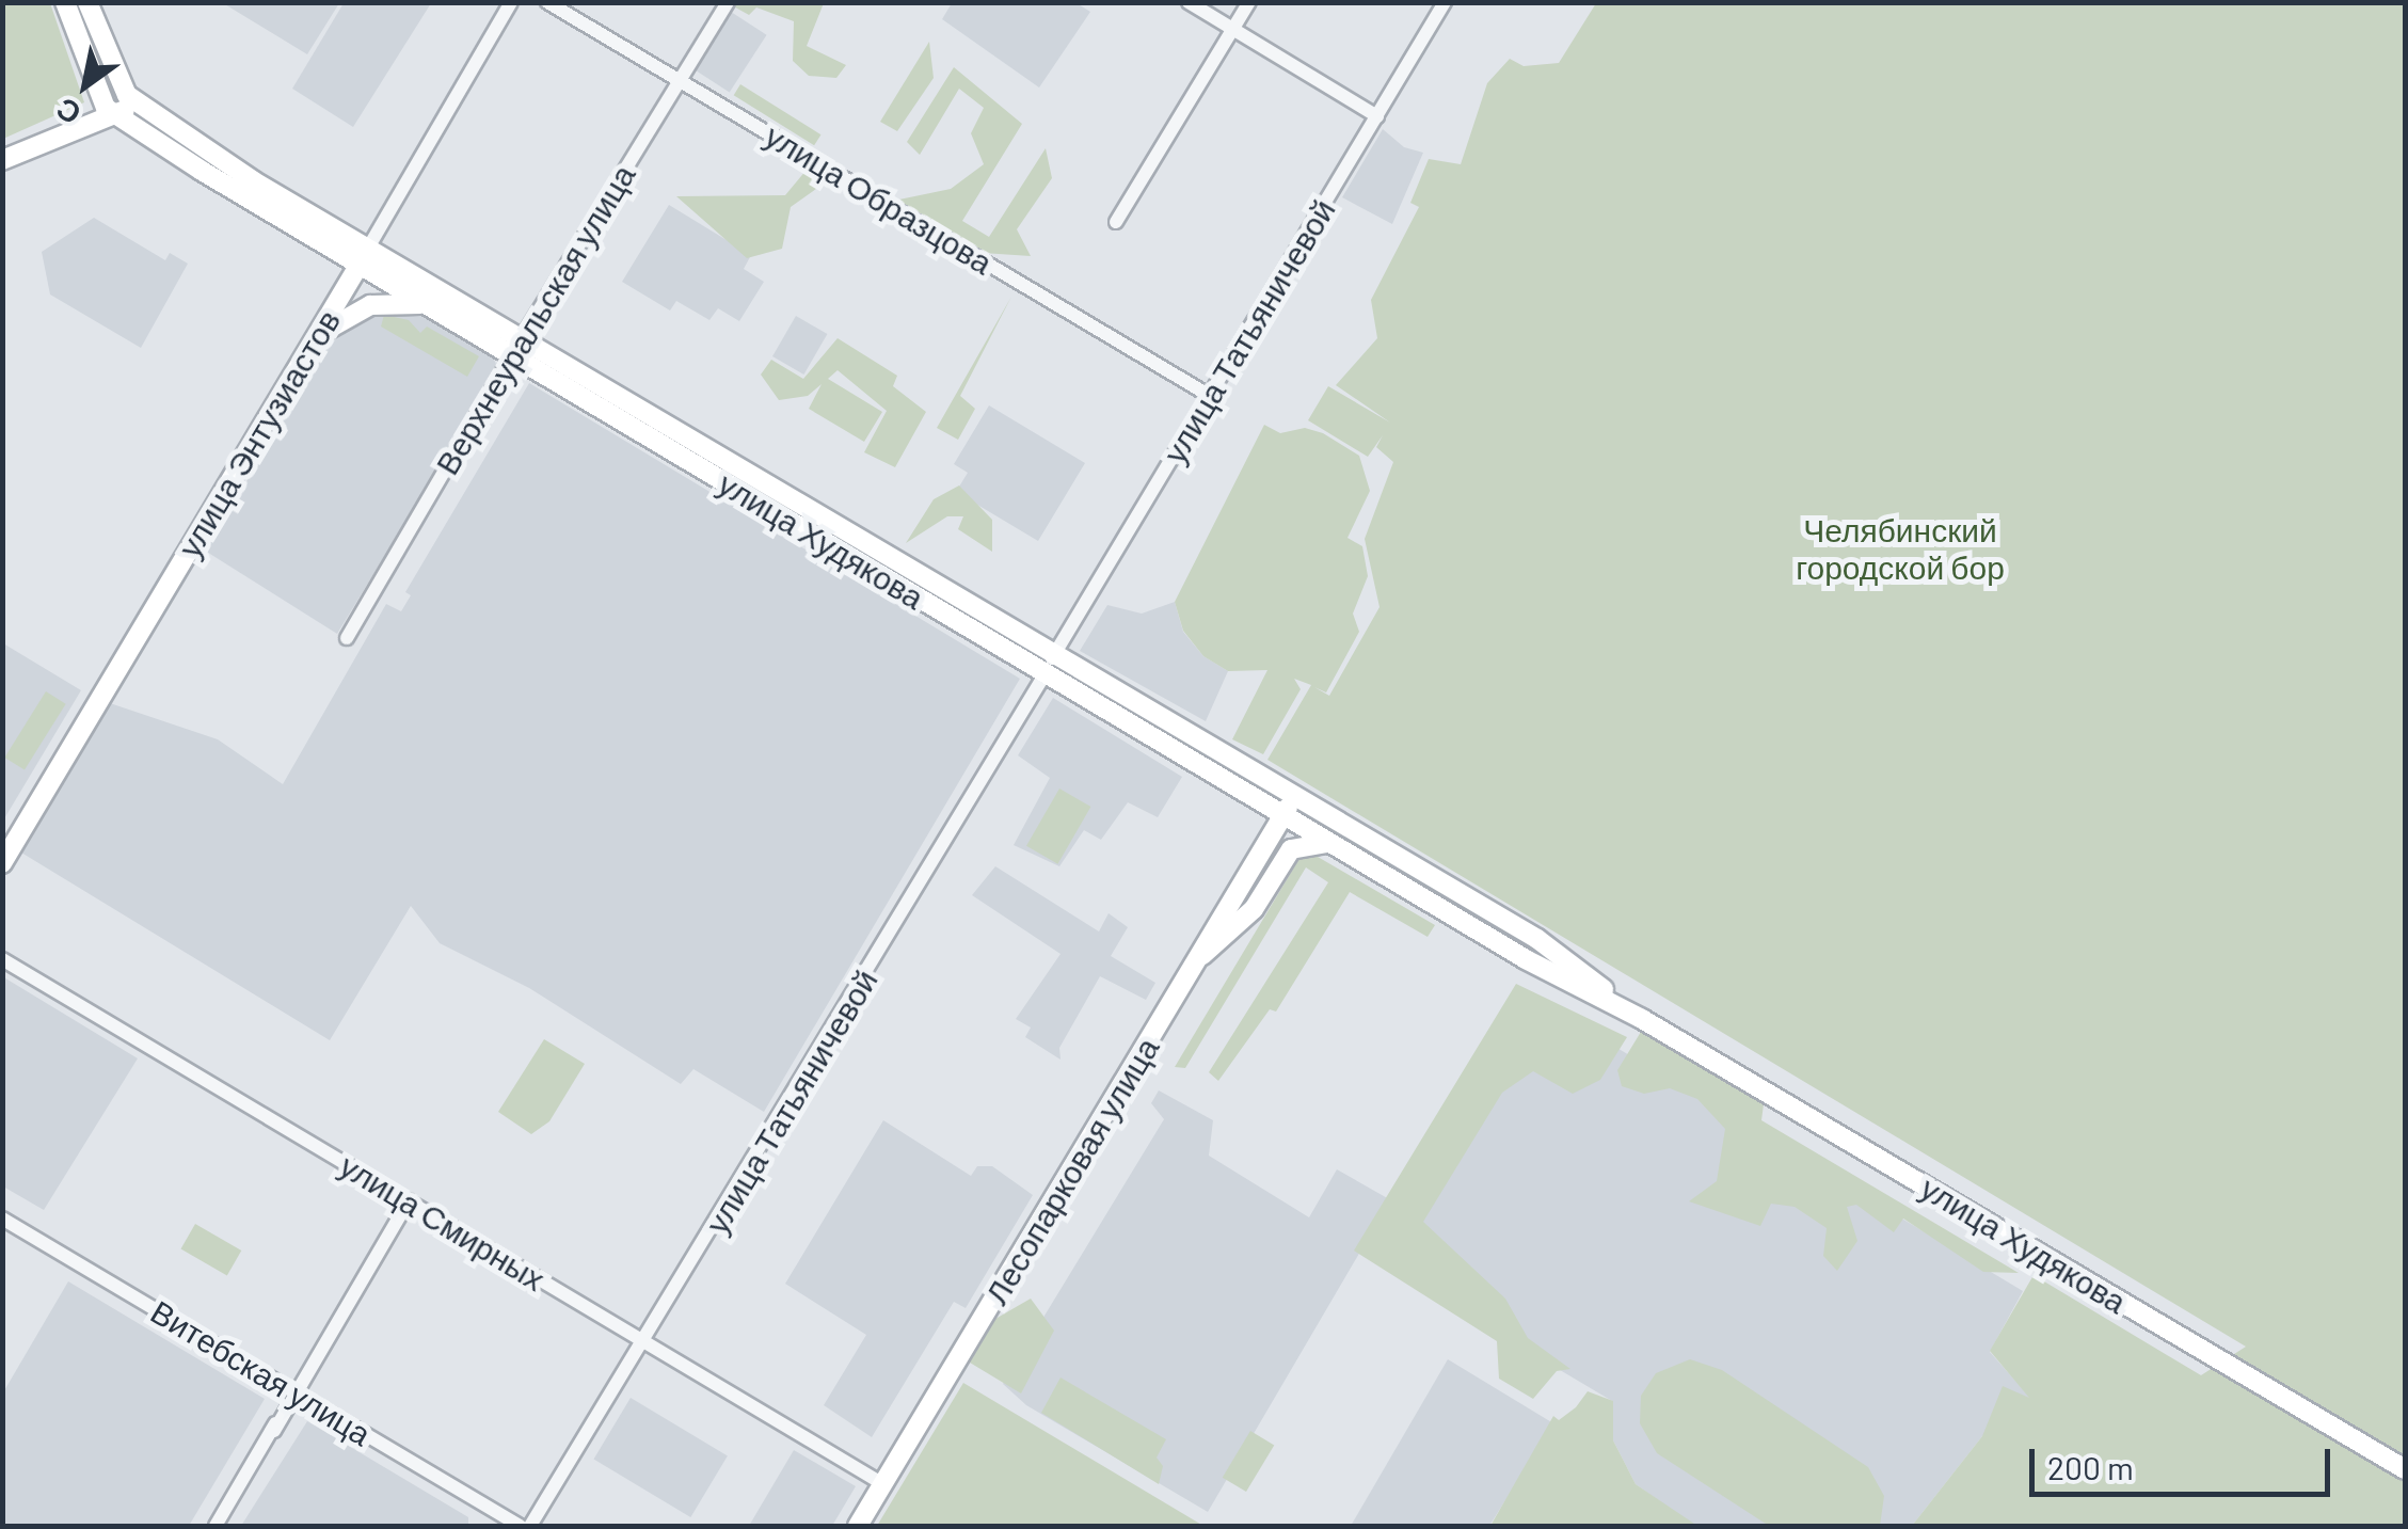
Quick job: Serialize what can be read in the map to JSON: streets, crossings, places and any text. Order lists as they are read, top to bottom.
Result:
{
  "streets": {
    "main road": ["улица Энтузиастов", "улица Худякова", "Лесопарковая улица"],
    "street": [
      "улица Образцова",
      "Верхнеуральская улица",
      "улица Татьяничевой",
      "улица Смирных",
      "Витебская улица"
    ]
  },
  "crossings": [
    ["улица Образцова", "Верхнеуральская улица"],
    ["улица Образцова", "улица Татьяничевой"],
    ["Верхнеуральская улица", "улица Худякова"],
    ["улица Татьяничевой", "улица Худякова"],
    ["улица Татьяничевой", "улица Смирных"],
    ["улица Энтузиастов", "улица Худякова"],
    ["улица Худякова", "Лесопарковая улица"],
    ["Лесопарковая улица", "улица Смирных"]
  ],
  "parks": ["Челябинский городской бор"],
  "scale_bar": "200 m",
  "north": "bottom left"
}
